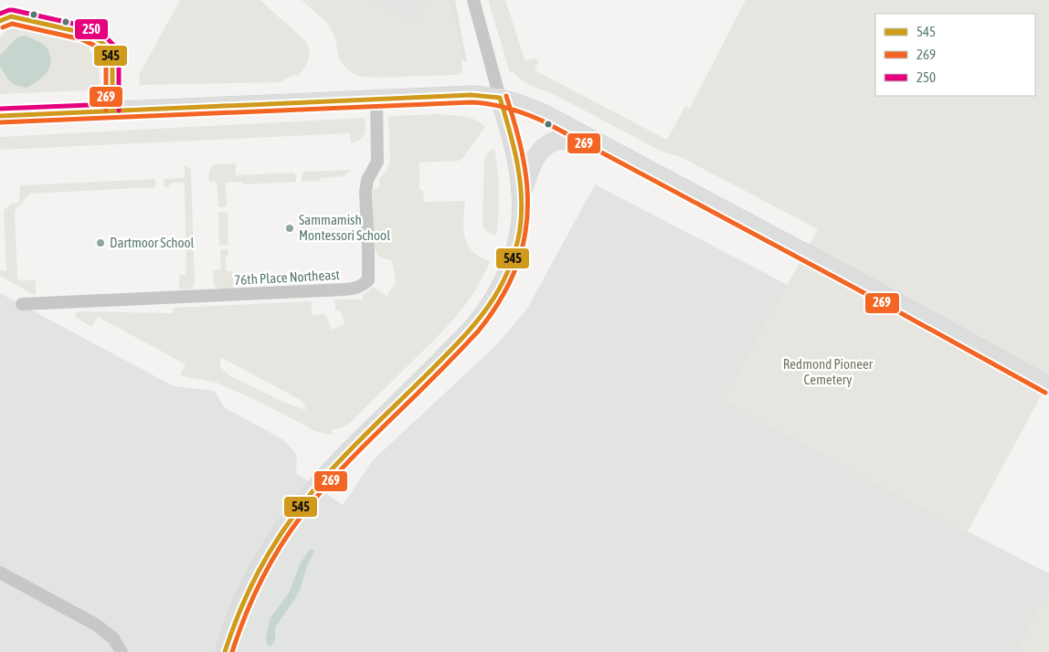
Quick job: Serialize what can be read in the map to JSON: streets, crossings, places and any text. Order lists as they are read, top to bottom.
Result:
{
  "streets": {
    "street": ["76th Place Northeast"]
  },
  "parks": ["Redmond Pioneer Cemetery"],
  "places": ["Sammamish Montessori School", "Dartmoor School"],
  "lines": ["transit line 250", "transit line 545", "transit line 269"],
  "legend": ["545", "269", "250"]
}
